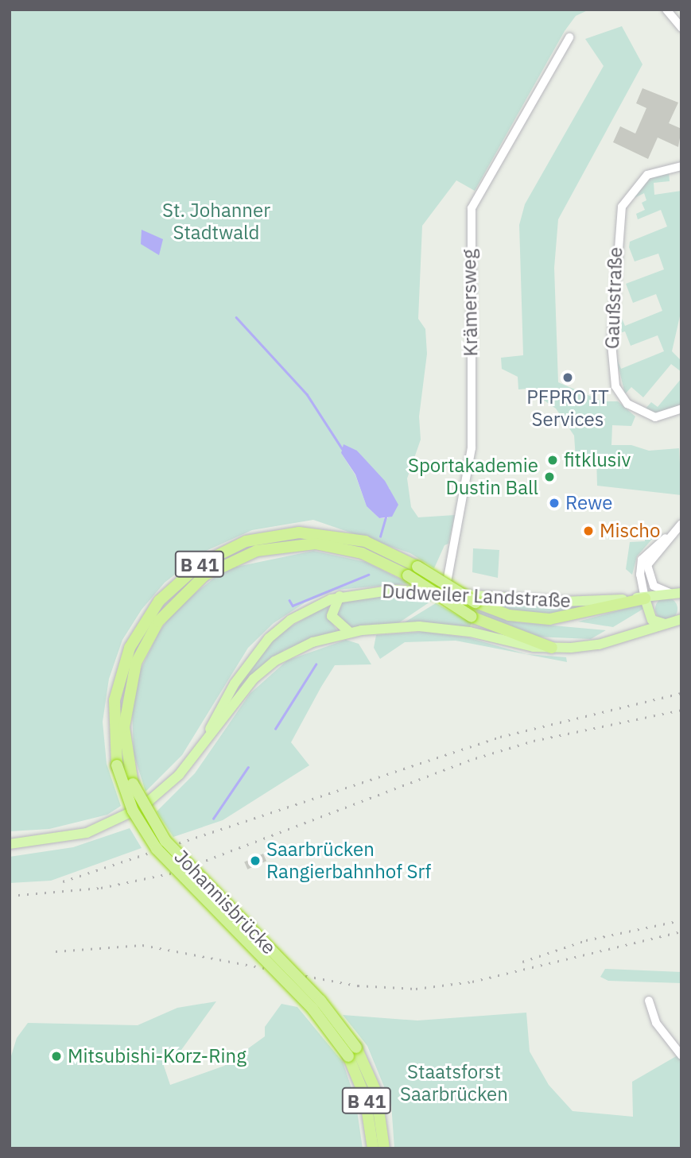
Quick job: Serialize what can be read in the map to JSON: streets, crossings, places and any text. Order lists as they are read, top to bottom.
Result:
{
  "streets": {
    "highway": ["B 41", "Johannisbrücke"],
    "main road": ["Dudweiler Landstraße"],
    "street": ["Gaußstraße", "Krämersweg"]
  },
  "crossings": [
    ["Krämersweg", "Dudweiler Landstraße"],
    ["B 41", "Johannisbrücke"],
    ["Dudweiler Landstraße", "Johannisbrücke"]
  ],
  "parks": ["St. Johanner Stadtwald", "Staatsforst Saarbrücken"],
  "places": [
    "PFPRO IT Services",
    "fitklusiv",
    "Sportakademie Dustin Ball",
    "Rewe",
    "Mischo",
    "Saarbrücken Rangierbahnhof Srf",
    "Mitsubishi-Korz-Ring"
  ]
}
